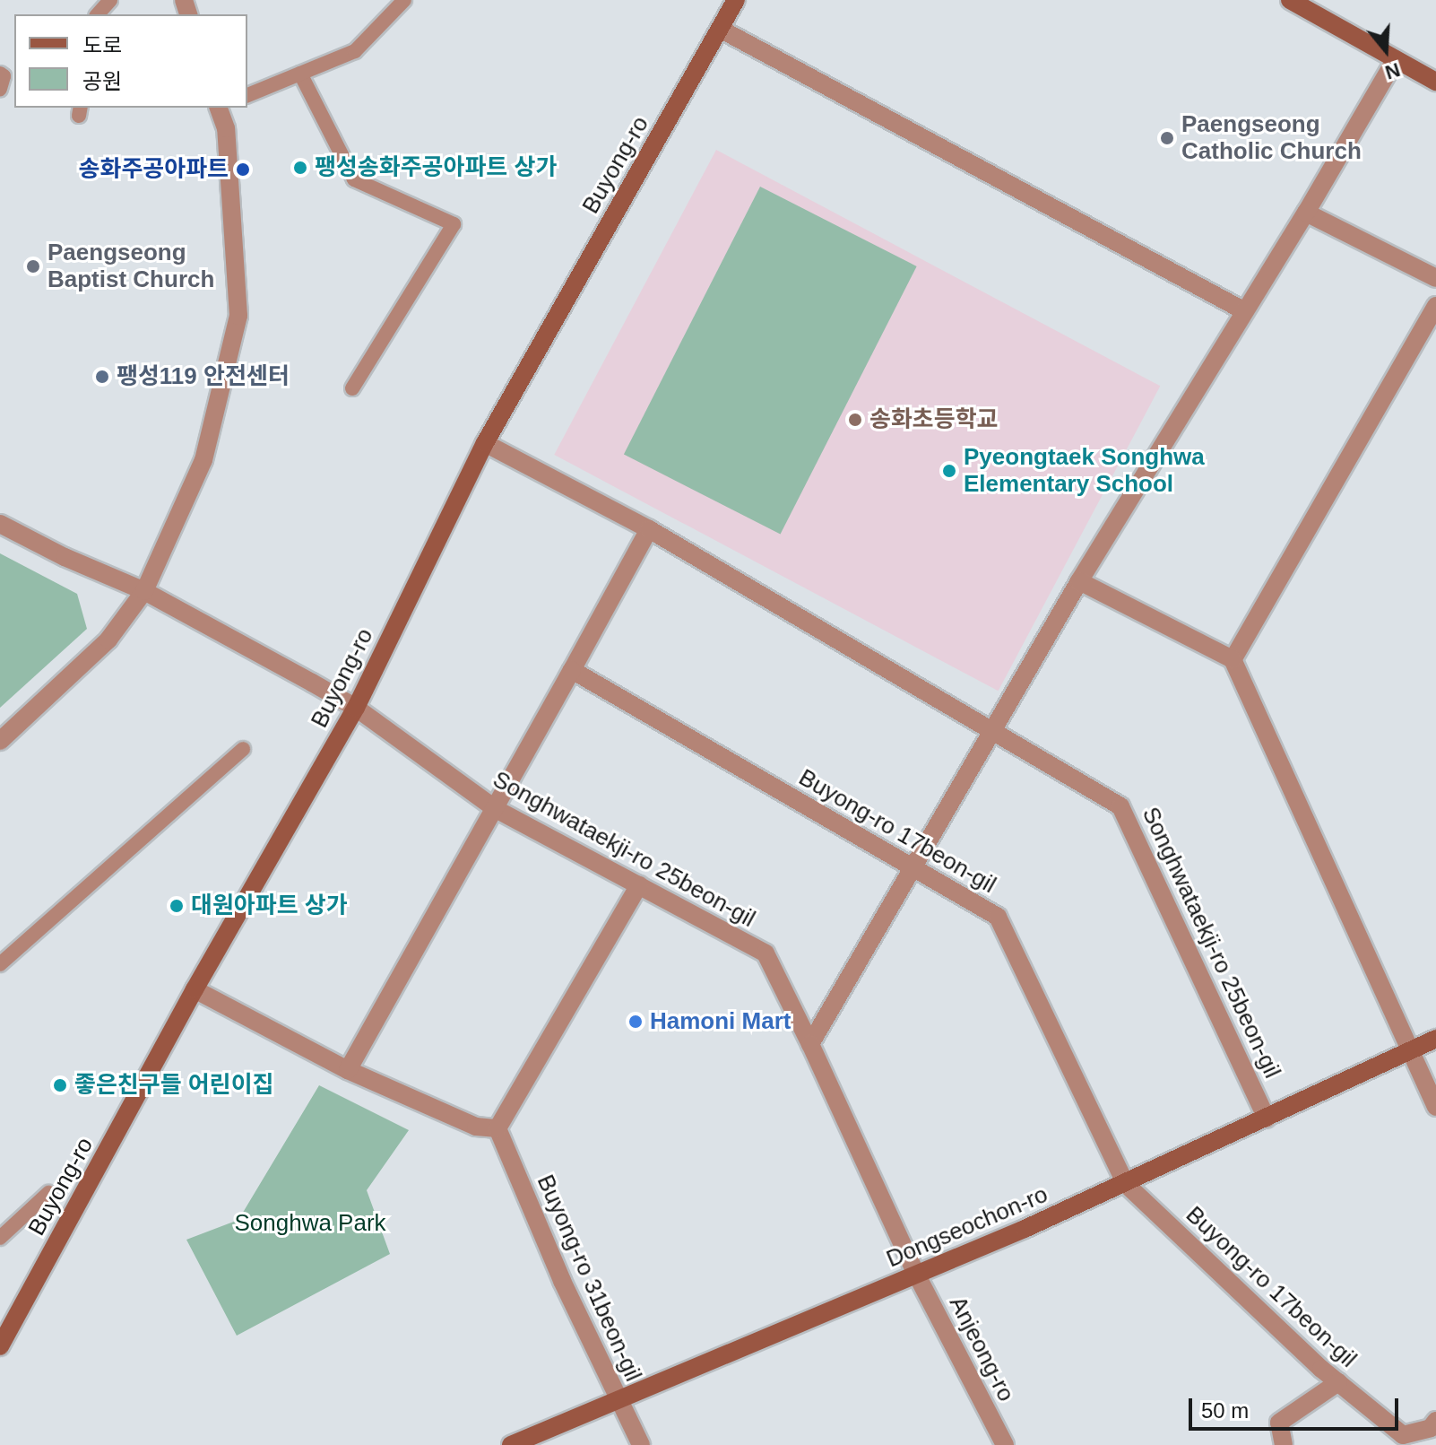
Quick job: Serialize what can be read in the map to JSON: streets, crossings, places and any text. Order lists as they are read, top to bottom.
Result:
{
  "streets": {
    "street": [
      "Buyong-ro",
      "Buyong-ro 17beon-gil",
      "Songhwataekji-ro 25beon-gil",
      "Dongseochon-ro",
      "Buyong-ro 31beon-gil",
      "Anjeong-ro"
    ]
  },
  "crossings": [
    ["Buyong-ro", "Songhwataekji-ro 25beon-gil"],
    ["Buyong-ro 17beon-gil", "Dongseochon-ro"],
    ["Songhwataekji-ro 25beon-gil", "Dongseochon-ro"],
    ["Songhwataekji-ro 25beon-gil", "Anjeong-ro"],
    ["Dongseochon-ro", "Buyong-ro 31beon-gil"],
    ["Dongseochon-ro", "Anjeong-ro"]
  ],
  "parks": ["Songhwa Park"],
  "places": [
    "Paengseong Catholic Church",
    "팽성송화주공아파트 상가",
    "송화주공아파트",
    "Paengseong Baptist Church",
    "팽성119 안전센터",
    "송화초등학교",
    "Pyeongtaek Songhwa Elementary School",
    "대원아파트 상가",
    "Hamoni Mart",
    "좋은친구들 어린이집"
  ],
  "legend": ["도로", "공원"],
  "scale_bar": "50 m",
  "north": "bottom"
}
